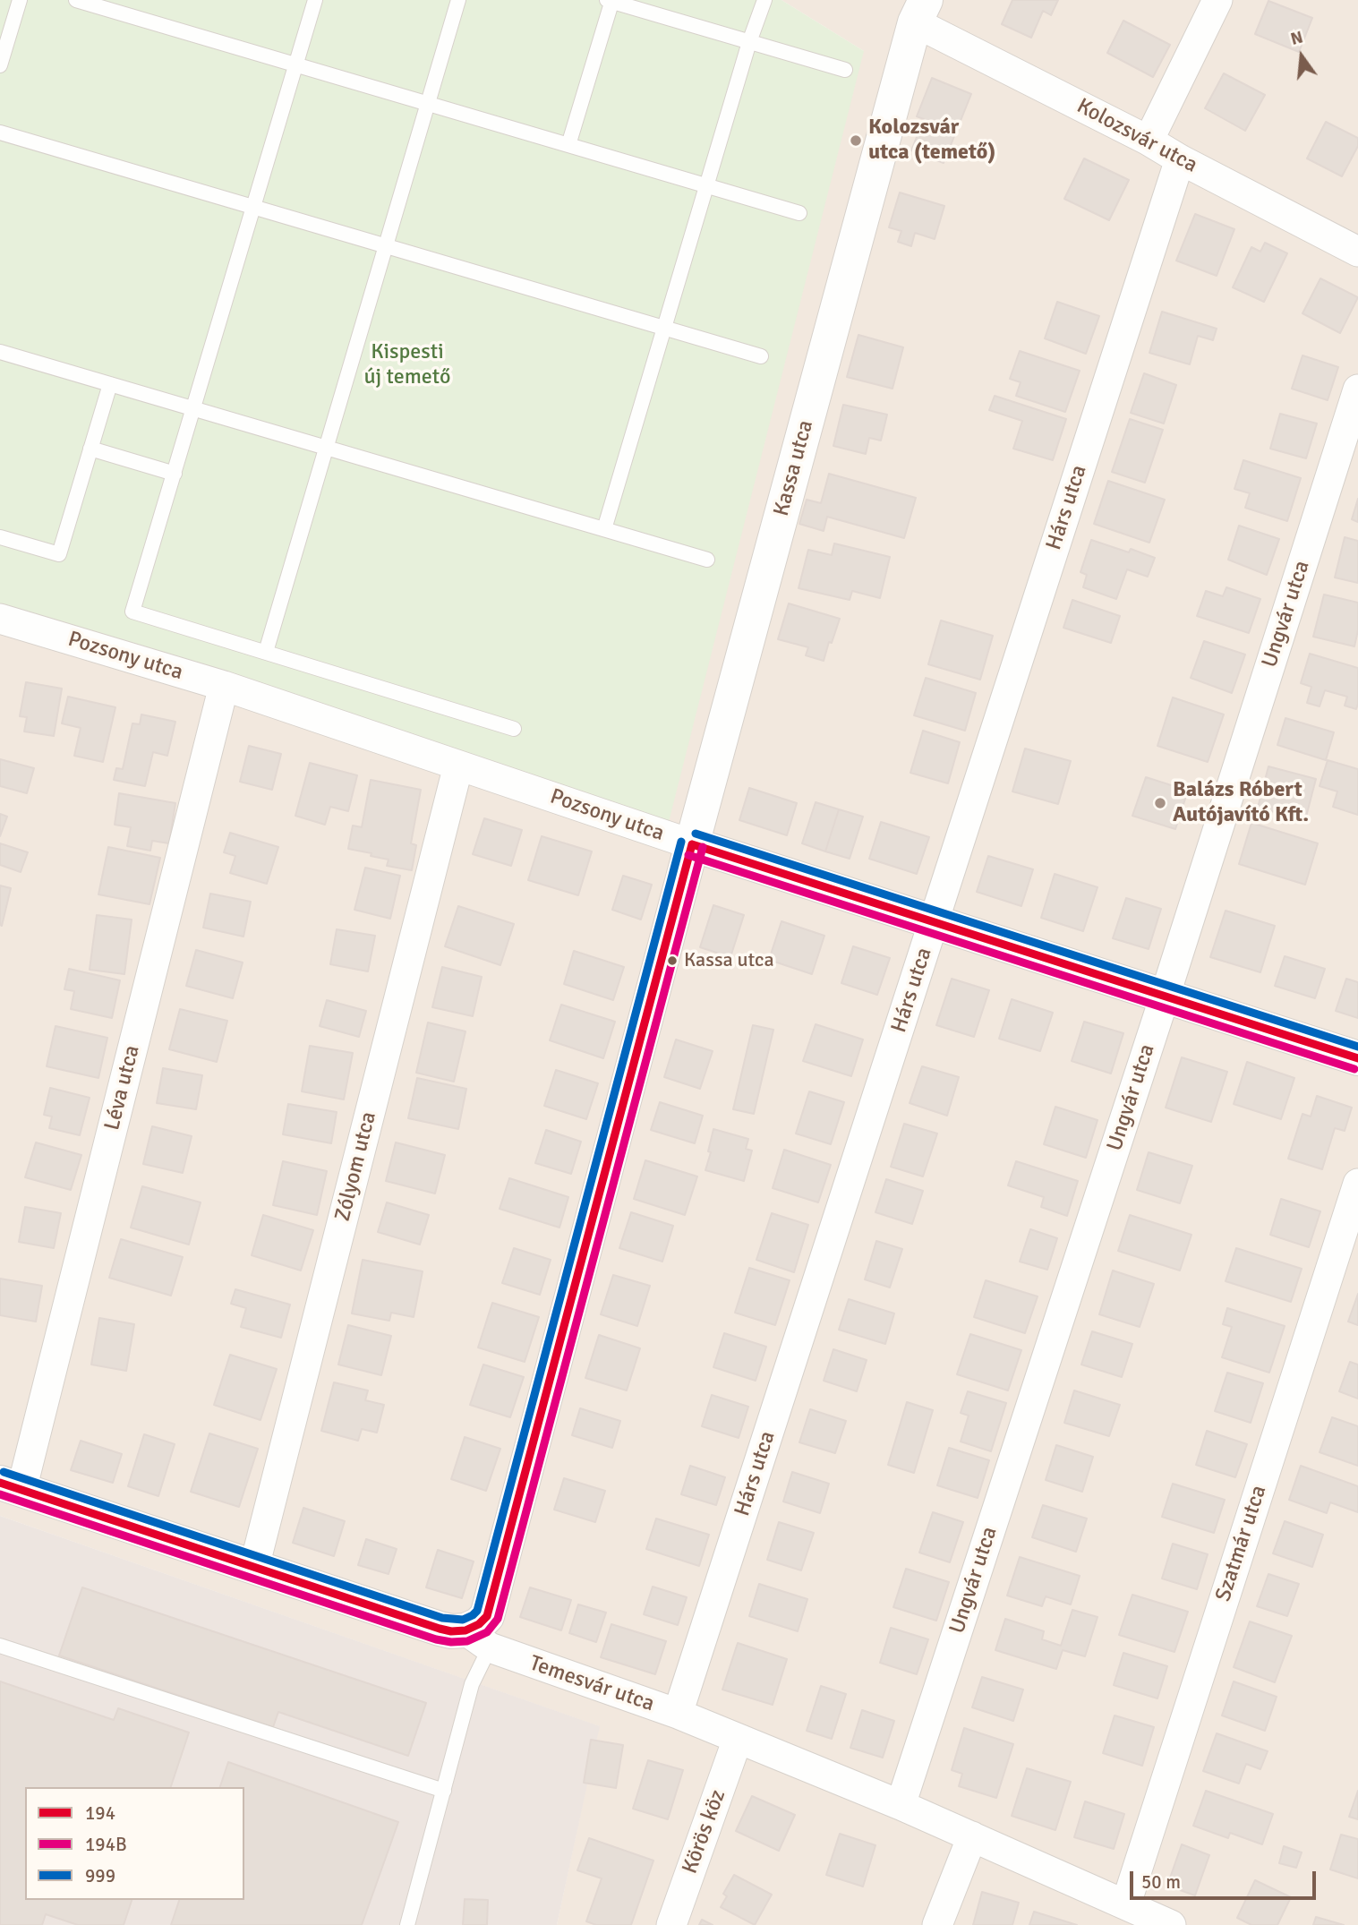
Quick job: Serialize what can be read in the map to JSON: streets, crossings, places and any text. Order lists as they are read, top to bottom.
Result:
{
  "streets": {
    "street": [
      "Kolozsvár utca",
      "Kassa utca",
      "Hárs utca",
      "Ungvár utca",
      "Pozsony utca",
      "Léva utca",
      "Zólyom utca",
      "Szatmár utca",
      "Temesvár utca",
      "Körös köz"
    ]
  },
  "crossings": [
    ["Kolozsvár utca", "Kassa utca"],
    ["Kolozsvár utca", "Hárs utca"],
    ["Kassa utca", "Pozsony utca"],
    ["Kassa utca", "Temesvár utca"],
    ["Hárs utca", "Pozsony utca"],
    ["Hárs utca", "Temesvár utca"],
    ["Ungvár utca", "Pozsony utca"],
    ["Ungvár utca", "Temesvár utca"],
    ["Pozsony utca", "Léva utca"],
    ["Pozsony utca", "Zólyom utca"],
    ["Léva utca", "Temesvár utca"],
    ["Zólyom utca", "Temesvár utca"],
    ["Szatmár utca", "Temesvár utca"],
    ["Temesvár utca", "Körös köz"]
  ],
  "parks": ["Kispesti új temető"],
  "places": ["Kolozsvár utca (temető)", "Balázs Róbert Autójavító Kft.", "Kassa utca"],
  "lines": ["transit line 999", "transit line 194", "transit line 194B"],
  "legend": ["194", "194B", "999"],
  "scale_bar": "50 m",
  "north": "top"
}
